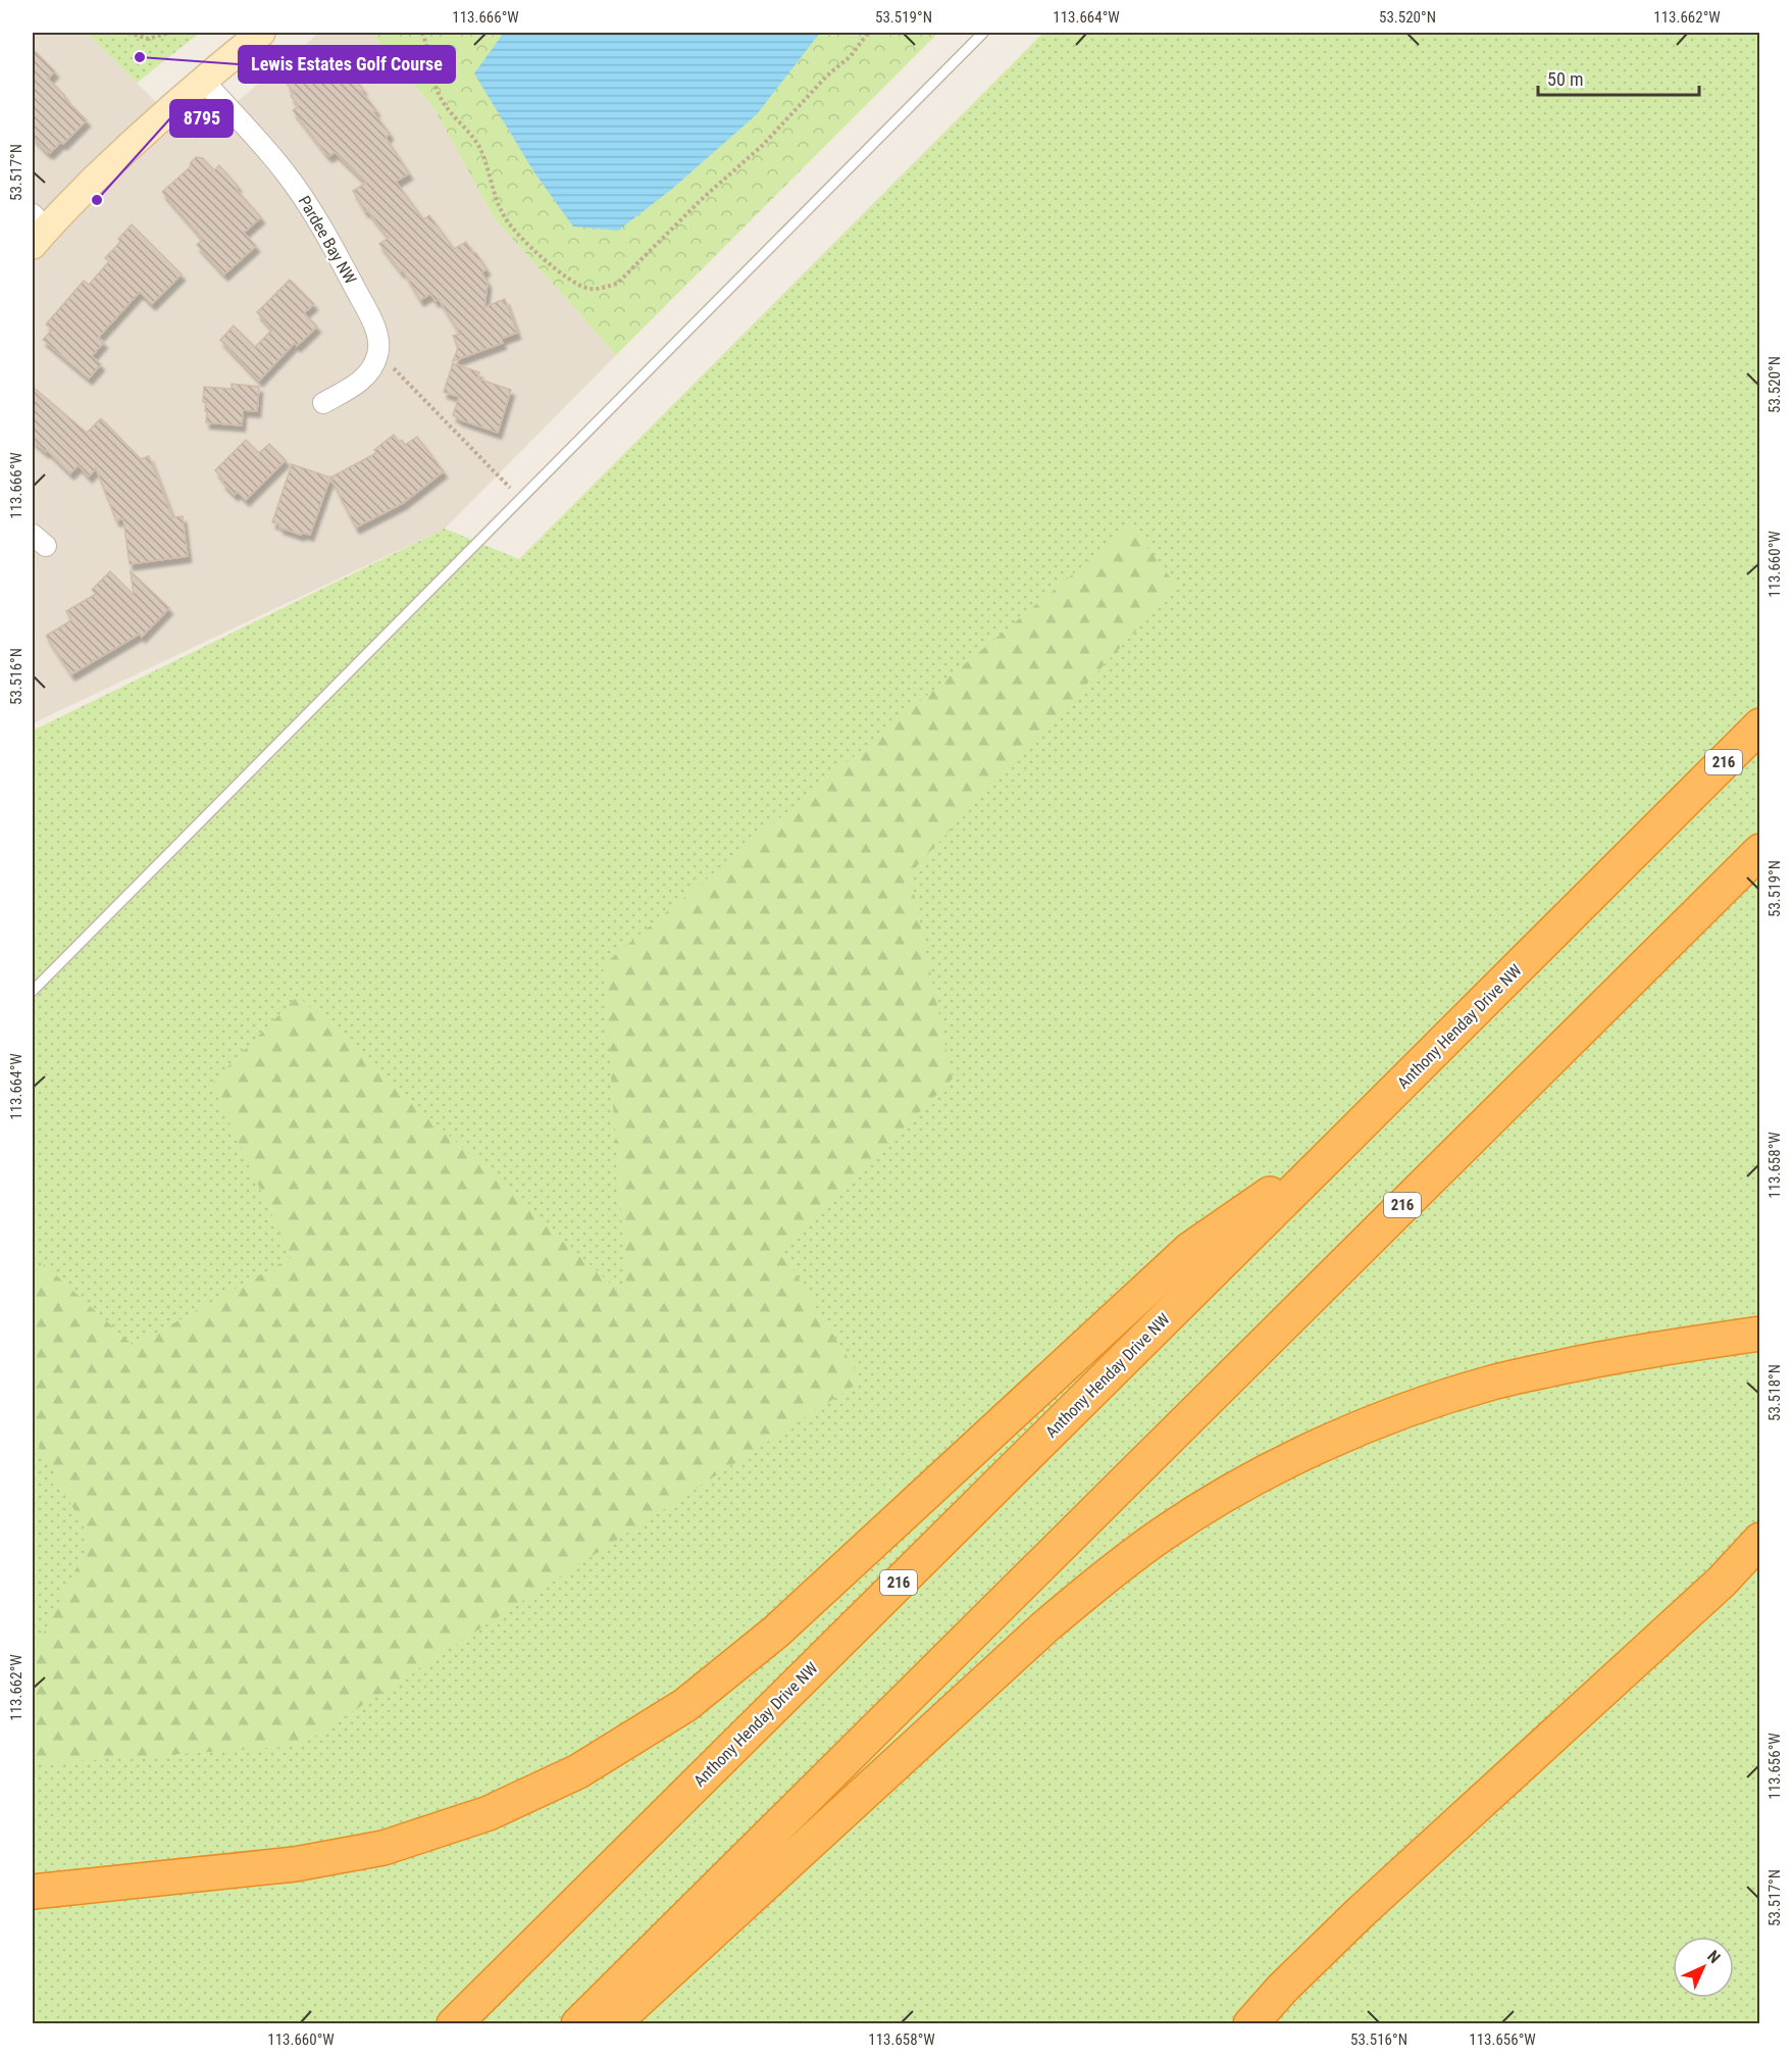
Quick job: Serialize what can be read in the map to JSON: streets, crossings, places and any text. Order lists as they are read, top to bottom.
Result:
{
  "streets": {
    "highway": ["216", "Anthony Henday Drive NW"],
    "street": ["Pardee Bay NW"]
  },
  "places": ["Lewis Estates Golf Course", "8795"],
  "scale_bar": "50 m",
  "north": "top right",
  "coordinates": [
    "113.666°W",
    "53.519°N",
    "113.664°W",
    "53.520°N",
    "113.662°W",
    "53.517°N",
    "113.660°W",
    "53.516°N",
    "113.658°W",
    "53.518°N",
    "113.656°W"
  ]
}
